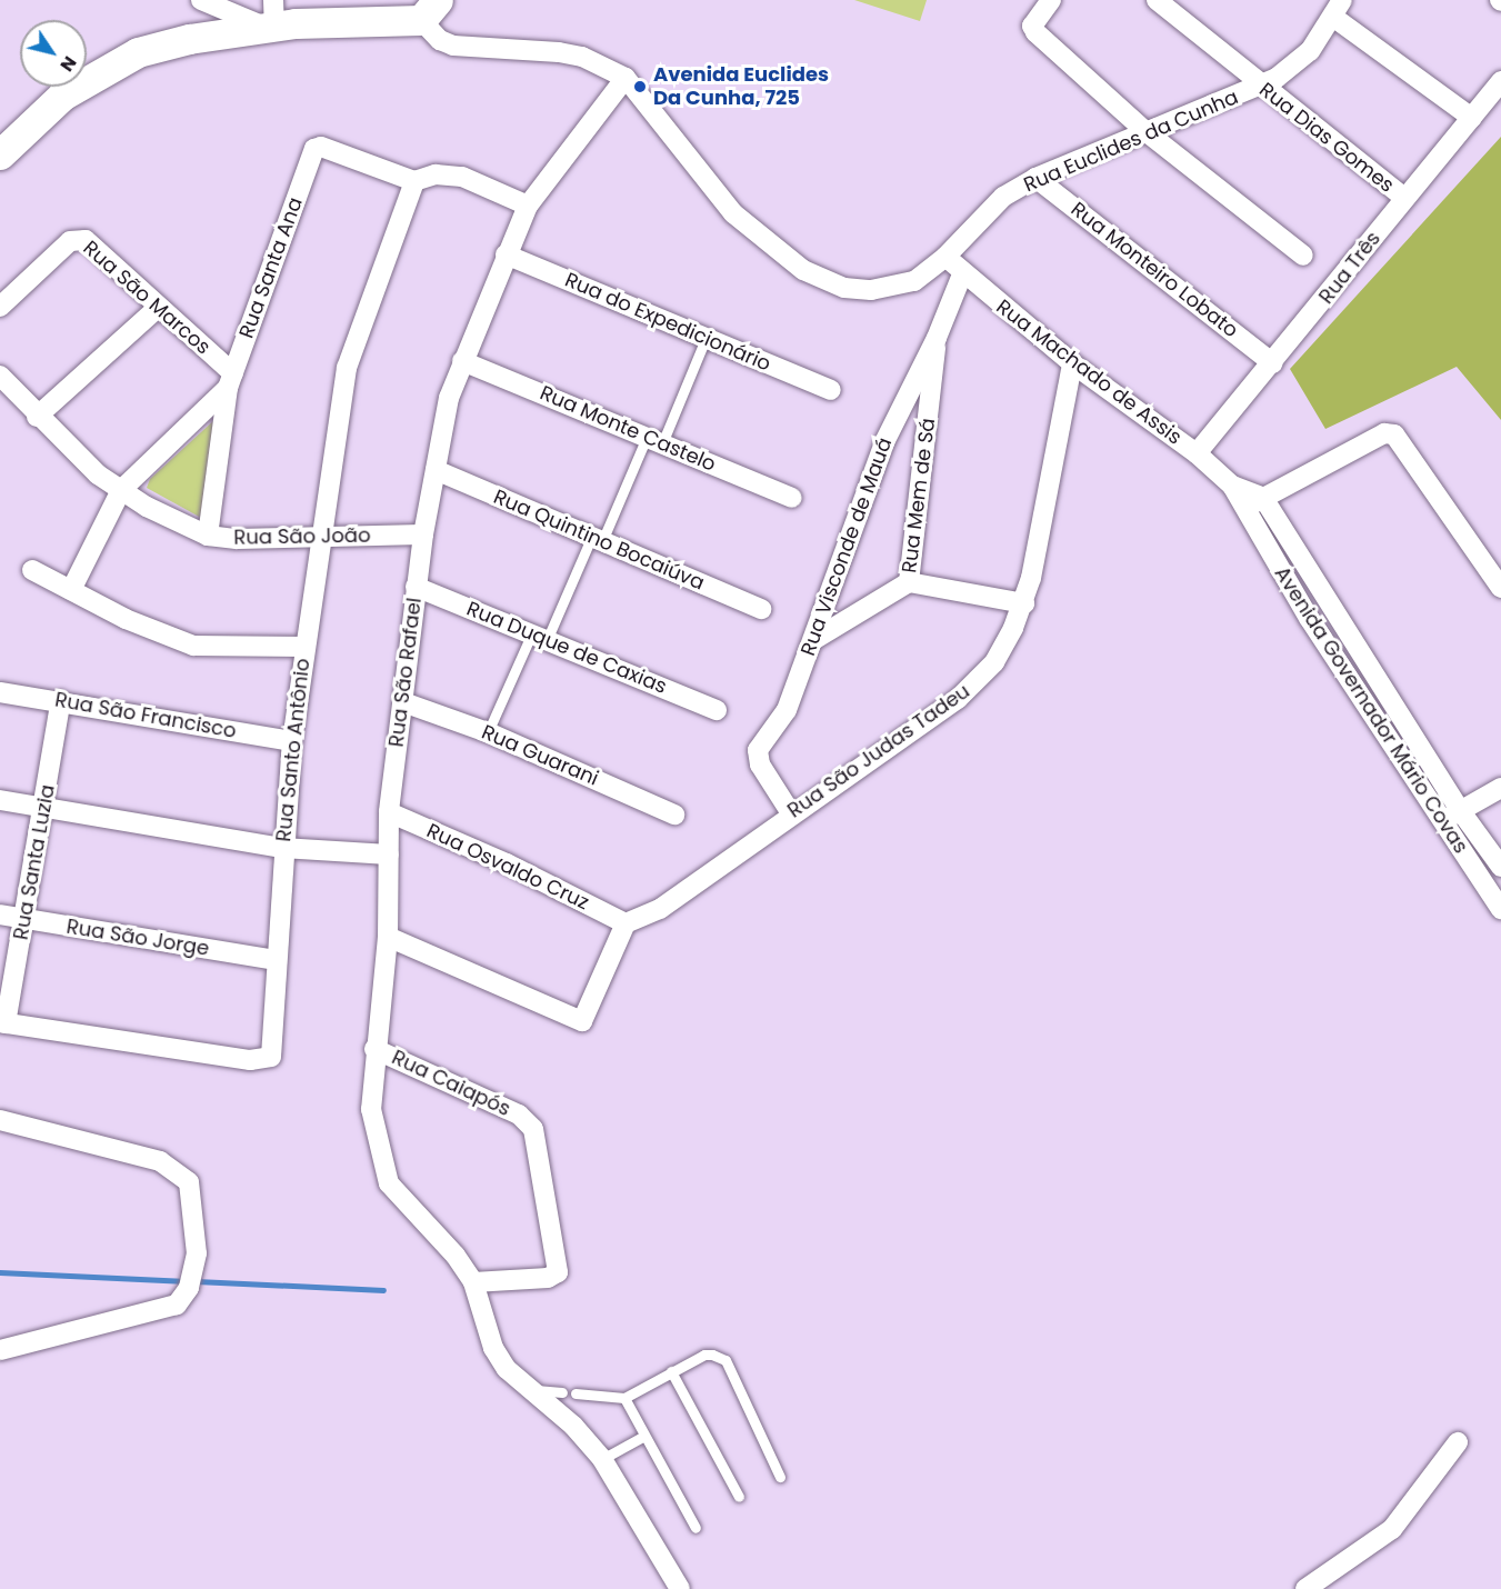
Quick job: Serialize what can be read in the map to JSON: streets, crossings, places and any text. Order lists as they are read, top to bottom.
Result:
{
  "streets": {
    "street": [
      "Rua Dias Gomes",
      "Rua Euclides da Cunha",
      "Rua Santa Ana",
      "Rua Três",
      "Rua Monteiro Lobato",
      "Rua São Marcos",
      "Rua do Expedicionário",
      "Rua Machado de Assis",
      "Rua Monte Castelo",
      "Rua Mem de Sá",
      "Rua São João",
      "Rua Quintino Bocaiúva",
      "Rua Visconde de Mauá",
      "Rua Duque de Caxias",
      "Rua São Rafael",
      "Avenida Governador Mário Covas",
      "Rua São Francisco",
      "Rua Santo Antônio",
      "Rua São Judas Tadeu",
      "Rua Guarani",
      "Rua Santa Luzia",
      "Rua Osvaldo Cruz",
      "Rua São Jorge",
      "Rua Caiapós"
    ]
  },
  "crossings": [
    ["Rua Dias Gomes", "Rua Euclides da Cunha"],
    ["Rua Dias Gomes", "Rua Três"],
    ["Rua Euclides da Cunha", "Rua Monteiro Lobato"],
    ["Rua Euclides da Cunha", "Rua Machado de Assis"],
    ["Rua Euclides da Cunha", "Rua São Rafael"],
    ["Rua Santa Ana", "Rua São Marcos"],
    ["Rua Santa Ana", "Rua São João"],
    ["Rua Santa Ana", "Rua Santo Antônio"],
    ["Rua Três", "Rua Monteiro Lobato"],
    ["Rua Três", "Rua Machado de Assis"],
    ["Rua do Expedicionário", "Rua São Rafael"],
    ["Rua Machado de Assis", "Rua Visconde de Mauá"],
    ["Rua Machado de Assis", "Avenida Governador Mário Covas"],
    ["Rua Machado de Assis", "Rua São Judas Tadeu"],
    ["Rua Monte Castelo", "Rua São Rafael"],
    ["Rua Mem de Sá", "Rua Visconde de Mauá"],
    ["Rua São João", "Rua São Rafael"],
    ["Rua São João", "Rua Santo Antônio"],
    ["Rua Quintino Bocaiúva", "Rua São Rafael"],
    ["Rua Visconde de Mauá", "Rua São Judas Tadeu"],
    ["Rua Duque de Caxias", "Rua São Rafael"],
    ["Rua São Rafael", "Rua Guarani"],
    ["Rua São Rafael", "Rua Osvaldo Cruz"],
    ["Rua São Rafael", "Rua Caiapós"],
    ["Rua São Francisco", "Rua Santo Antônio"],
    ["Rua São Francisco", "Rua Santa Luzia"],
    ["Rua Santo Antônio", "Rua Santa Luzia"],
    ["Rua Santo Antônio", "Rua São Jorge"],
    ["Rua São Judas Tadeu", "Rua Osvaldo Cruz"],
    ["Rua Santa Luzia", "Rua São Jorge"]
  ],
  "places": ["Avenida Euclides Da Cunha, 725"],
  "north": "bottom right"
}
